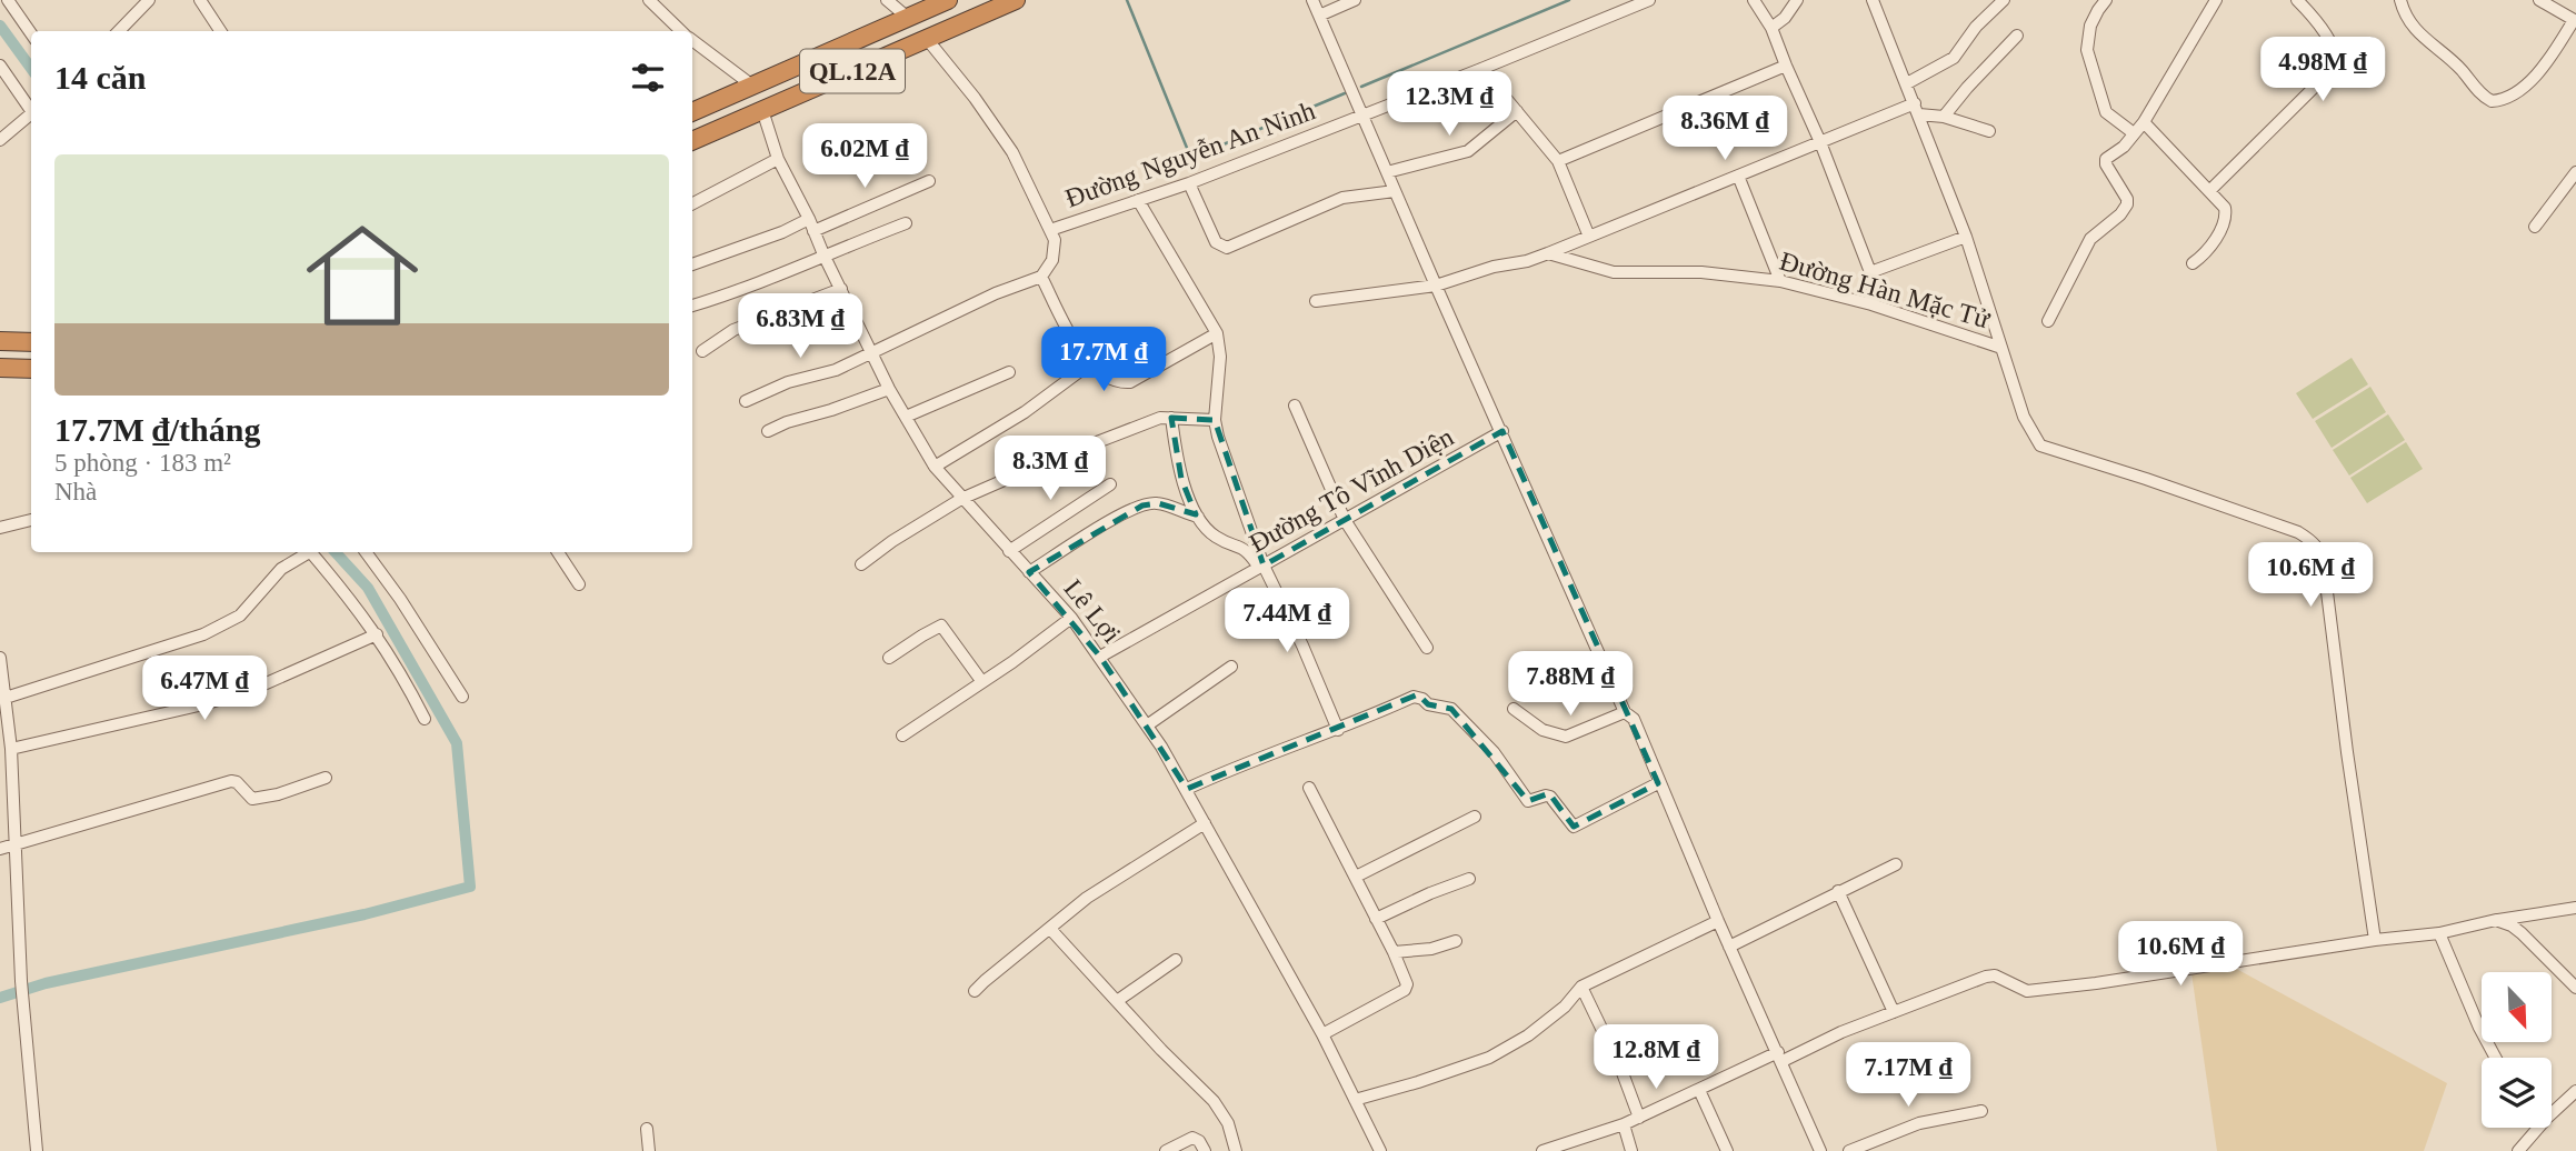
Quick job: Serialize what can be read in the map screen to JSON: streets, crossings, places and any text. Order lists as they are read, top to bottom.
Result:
{
  "streets": {
    "highway": ["QL.12A"],
    "street": [
      "Đường Nguyễn An Ninh",
      "Đường Hàn Mặc Tử",
      "Đường Tô Vĩnh Diện",
      "Lê Lợi"
    ]
  },
  "crossings": [
    ["QL.12A", "Lê Lợi"],
    ["Đường Tô Vĩnh Diện", "Lê Lợi"]
  ],
  "north": "bottom right",
  "page": {
    "heading": "14 căn",
    "price": [
      "4.98M ₫",
      "12.3M ₫",
      "8.36M ₫",
      "6.02M ₫",
      "6.83M ₫",
      "17.7M ₫",
      "8.3M ₫",
      "10.6M ₫",
      "7.44M ₫",
      "7.88M ₫",
      "6.47M ₫",
      "10.6M ₫",
      "12.8M ₫",
      "7.17M ₫"
    ],
    "list": [
      {
        "name": "17.7M ₫/tháng",
        "note": "5 phòng · 183 m² · Nhà"
      }
    ]
  }
}
